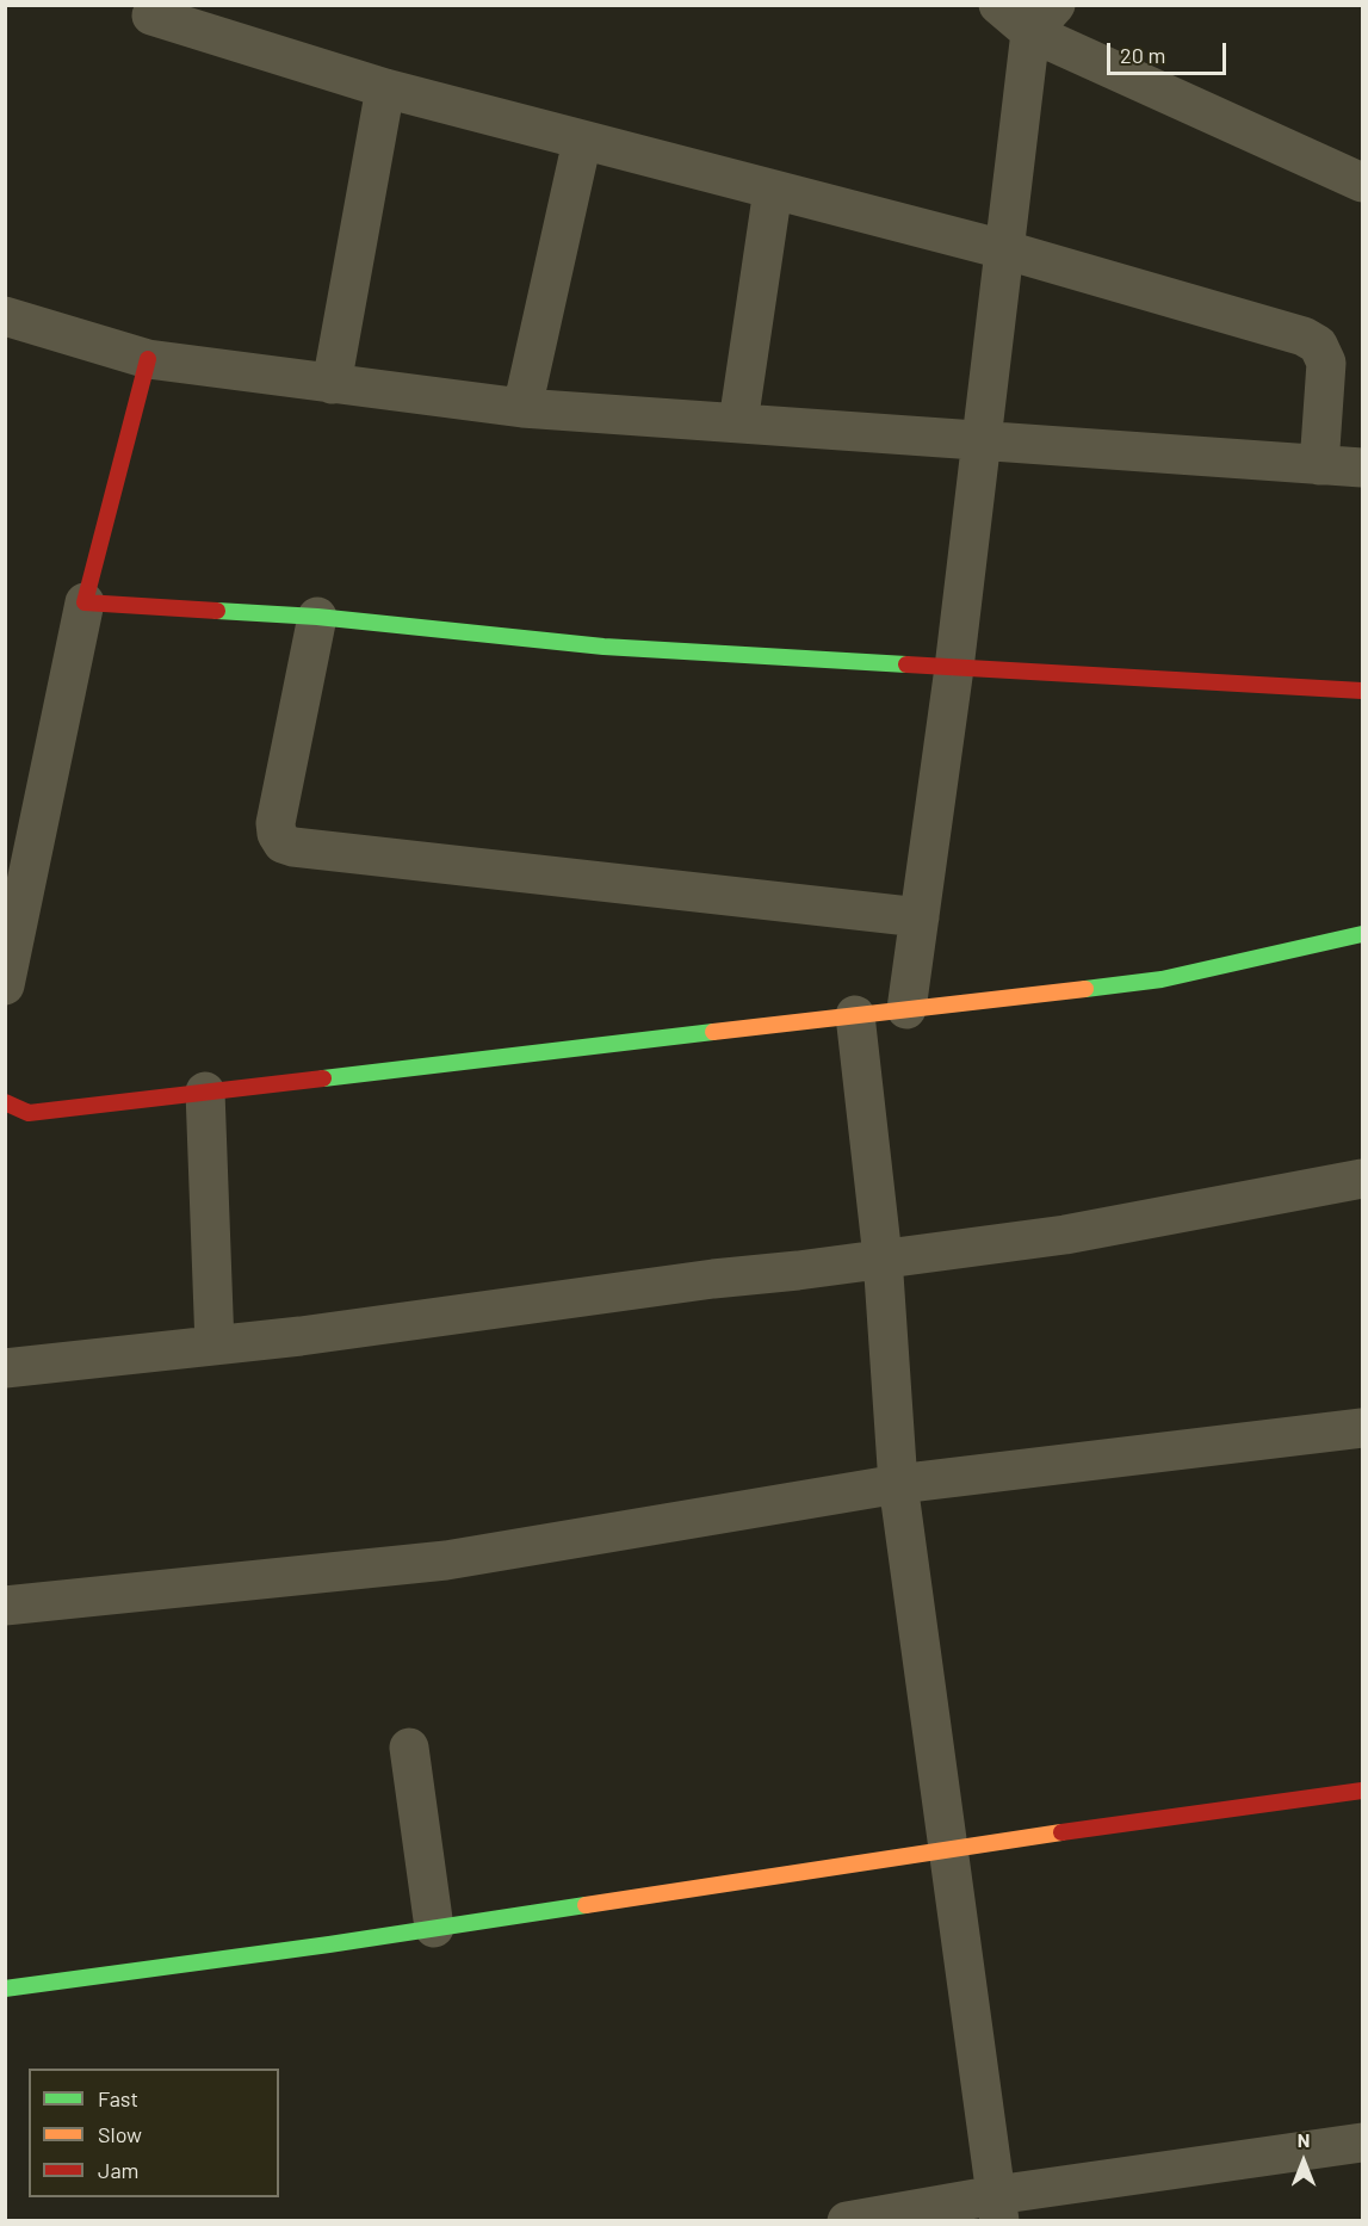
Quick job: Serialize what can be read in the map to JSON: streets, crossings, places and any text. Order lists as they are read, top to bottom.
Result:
{
  "legend": ["Fast", "Slow", "Jam"],
  "scale_bar": "20 m",
  "north": "top"
}
